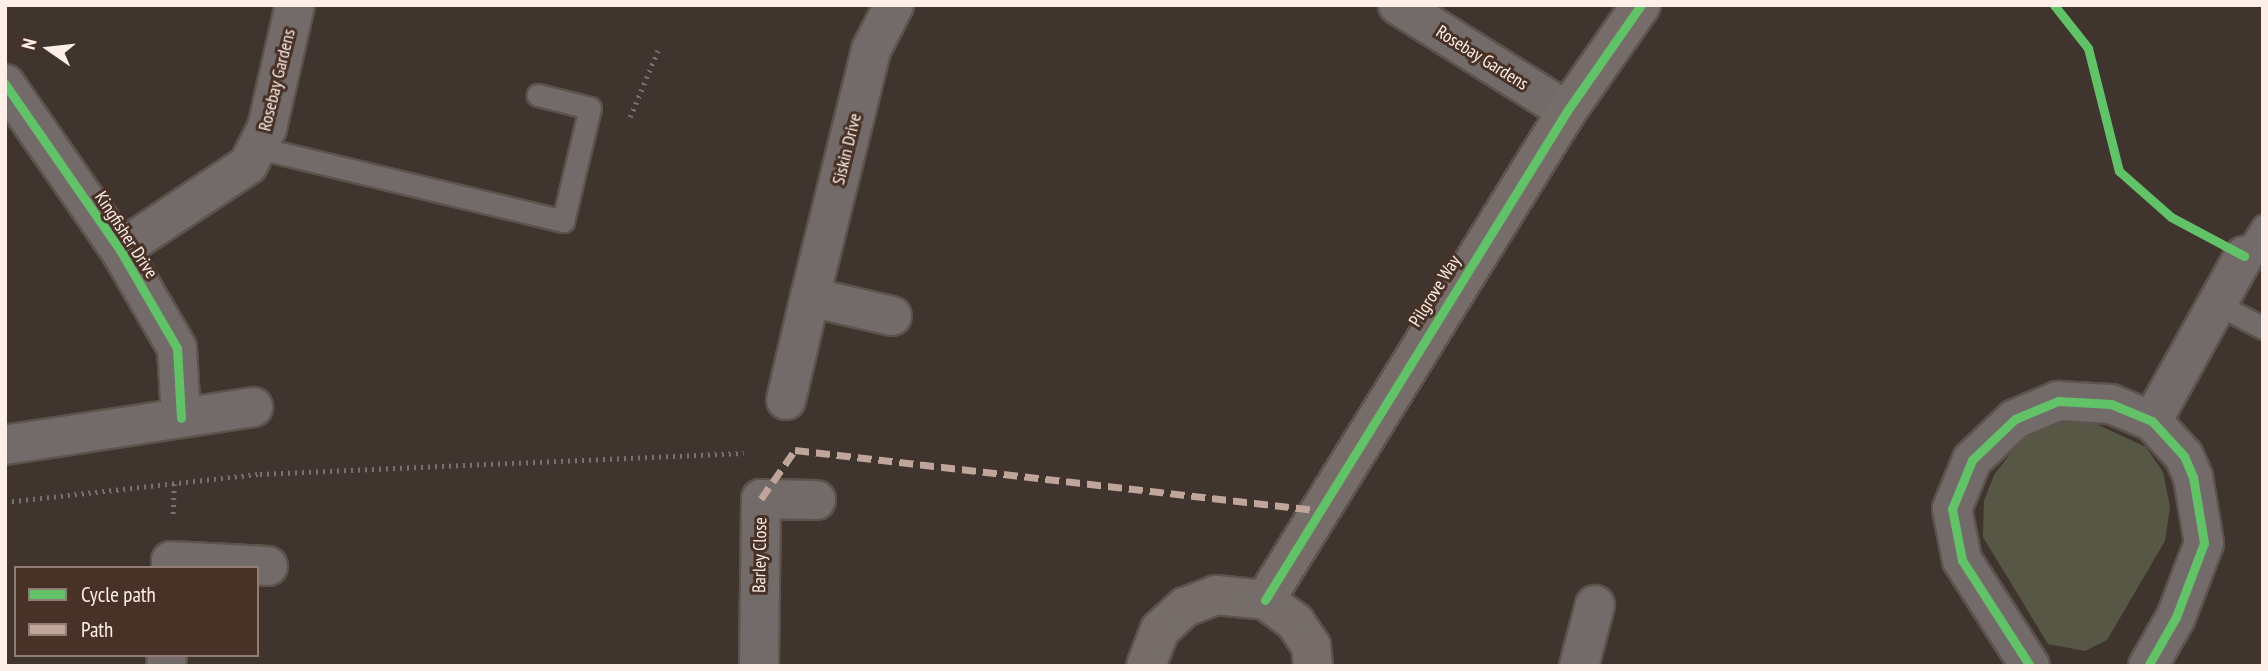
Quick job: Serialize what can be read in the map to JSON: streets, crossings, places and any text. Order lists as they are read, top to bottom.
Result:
{
  "streets": {
    "street": [
      "Rosebay Gardens",
      "Siskin Drive",
      "Kingfisher Drive",
      "Pilgrove Way",
      "Barley Close"
    ]
  },
  "crossings": [
    ["Rosebay Gardens", "Kingfisher Drive"],
    ["Rosebay Gardens", "Pilgrove Way"]
  ],
  "legend": ["Cycle path", "Path"],
  "north": "left"
}
